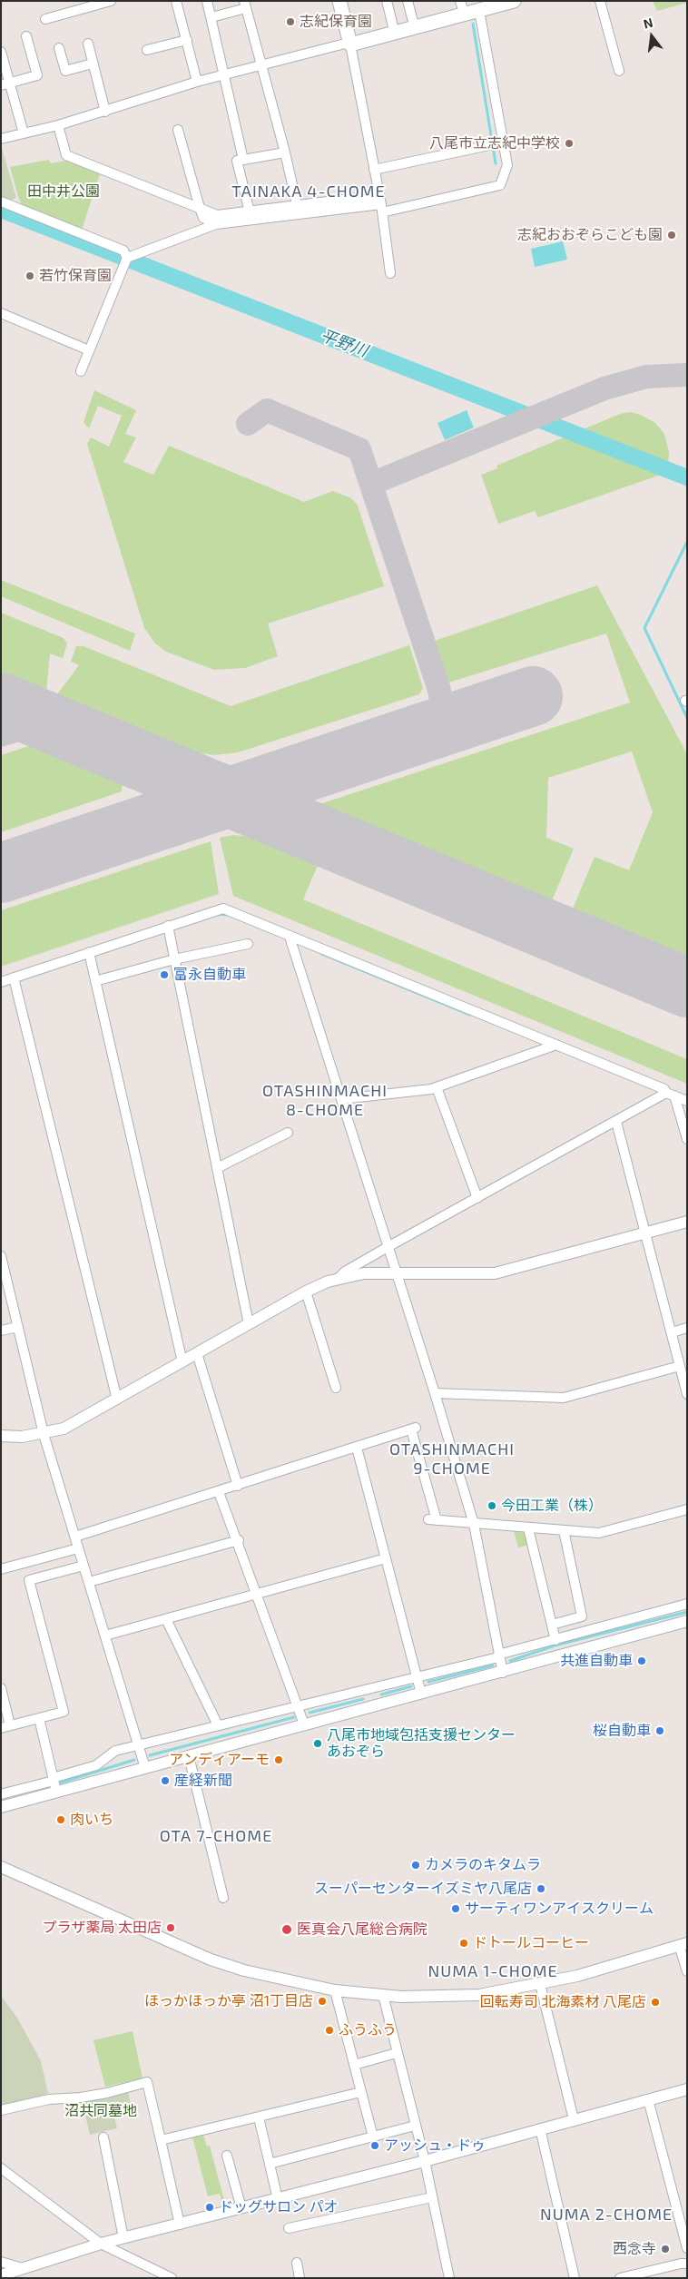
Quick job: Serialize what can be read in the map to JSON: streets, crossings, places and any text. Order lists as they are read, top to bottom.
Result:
{
  "districts": [
    "TAINAKA 4-CHOME",
    "OTASHINMACHI 8-CHOME",
    "OTASHINMACHI 9-CHOME",
    "OTA 7-CHOME",
    "NUMA 1-CHOME",
    "NUMA 2-CHOME"
  ],
  "water": ["平野川"],
  "parks": ["田中井公園", "沼共同墓地"],
  "places": [
    "志紀保育園",
    "八尾市立志紀中学校",
    "志紀おおぞらこども園",
    "若竹保育園",
    "富永自動車",
    "今田工業（株）",
    "共進自動車",
    "桜自動車",
    "八尾市地域包括支援センター あおぞら",
    "アンディアーモ",
    "産経新聞",
    "肉いち",
    "カメラのキタムラ",
    "スーパーセンターイズミヤ八尾店",
    "サーティワンアイスクリーム",
    "プラザ薬局 太田店",
    "医真会八尾総合病院",
    "ドトールコーヒー",
    "ほっかほっか亭 沼1丁目店",
    "回転寿司 北海素材 八尾店",
    "ふうふう",
    "アッシュ・ドゥ",
    "ドッグサロン パオ",
    "西念寺"
  ],
  "north": "top"
}
